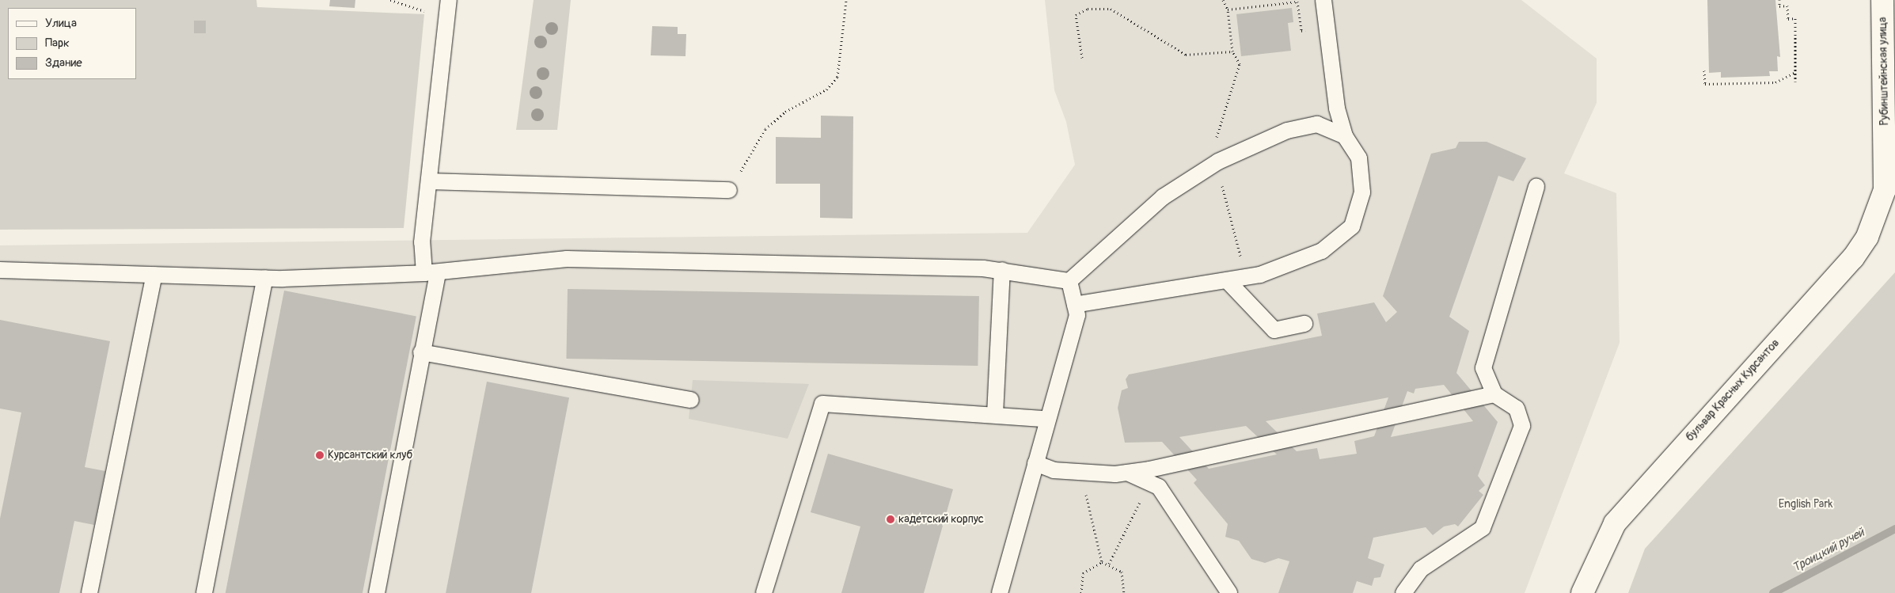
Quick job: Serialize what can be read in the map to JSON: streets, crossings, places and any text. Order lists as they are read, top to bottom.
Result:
{
  "streets": {
    "street": ["Рубинштейнская улица", "бульвар Красных Курсантов"]
  },
  "crossings": [
    ["Рубинштейнская улица", "бульвар Красных Курсантов"]
  ],
  "water": ["Троицкий ручей"],
  "parks": ["English Park"],
  "places": ["Курсантский клуб", "кадетский корпус"],
  "legend": ["Улица", "Парк", "Здание"]
}
